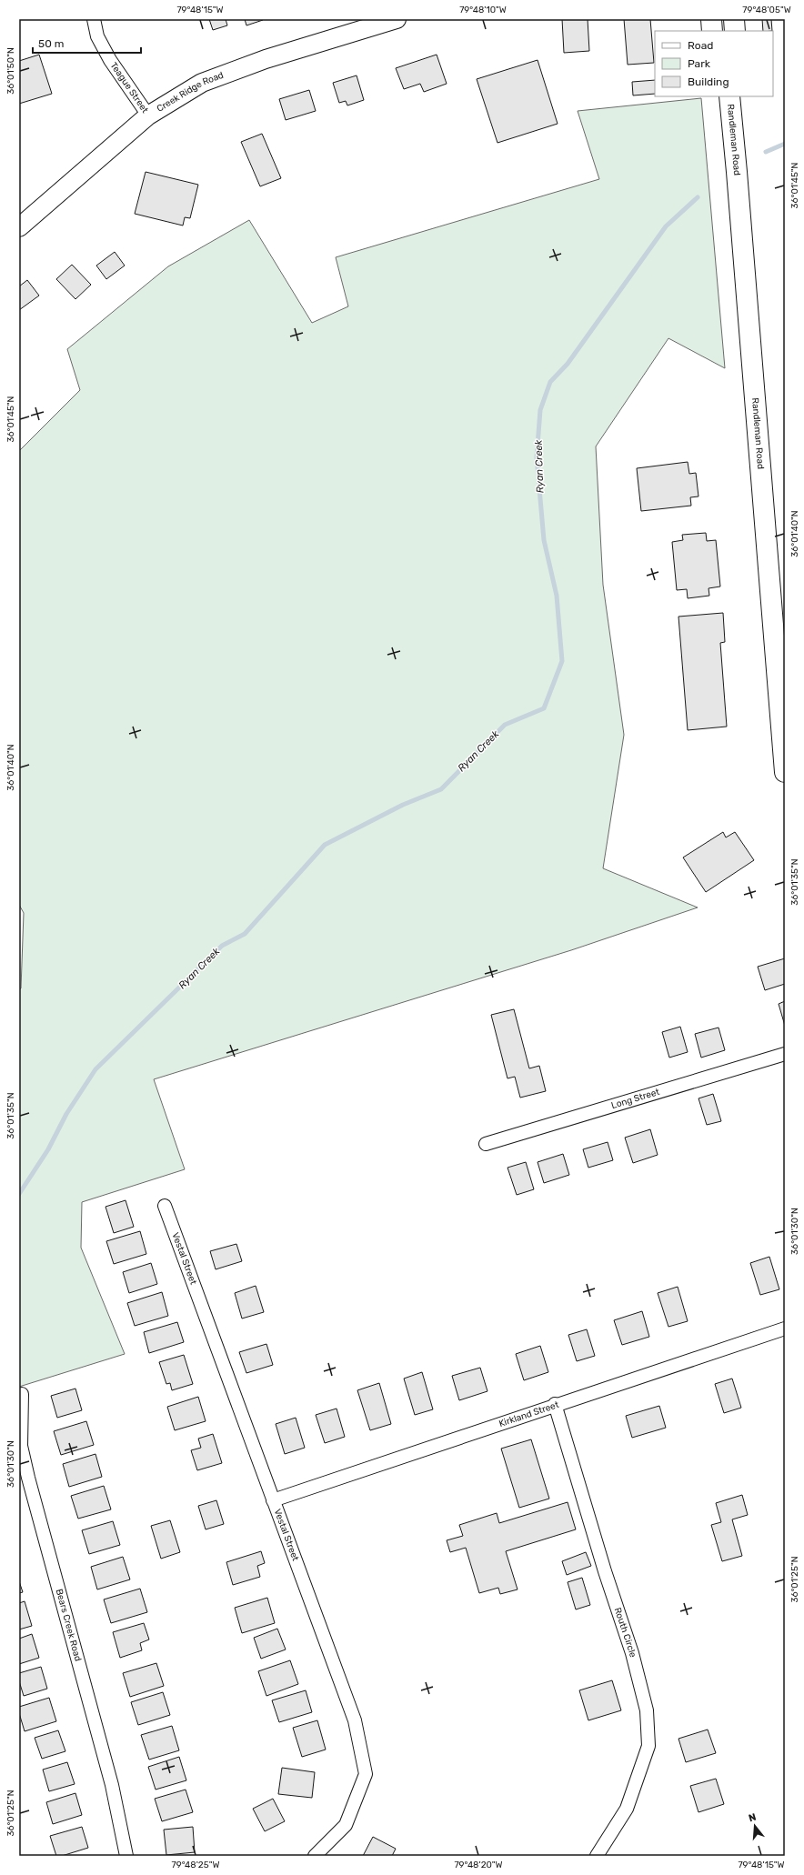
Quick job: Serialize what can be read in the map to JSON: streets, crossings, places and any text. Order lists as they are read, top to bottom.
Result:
{
  "streets": {
    "main road": ["Creek Ridge Road", "Randleman Road"],
    "street": [
      "Teague Street",
      "Long Street",
      "Vestal Street",
      "Kirkland Street",
      "Bears Creek Road",
      "Routh Circle"
    ]
  },
  "crossings": [
    ["Teague Street", "Creek Ridge Road"],
    ["Vestal Street", "Kirkland Street"],
    ["Kirkland Street", "Routh Circle"]
  ],
  "water": ["Ryan Creek"],
  "legend": ["Road", "Park", "Building"],
  "scale_bar": "50 m",
  "north": "top",
  "coordinates": [
    "79°48'15\"W",
    "79°48'10\"W",
    "79°48'05\"W",
    "36°01'50\"N",
    "36°01'45\"N",
    "36°01'40\"N",
    "36°01'35\"N",
    "36°01'30\"N",
    "36°01'25\"N",
    "79°48'25\"W",
    "79°48'20\"W"
  ]
}
